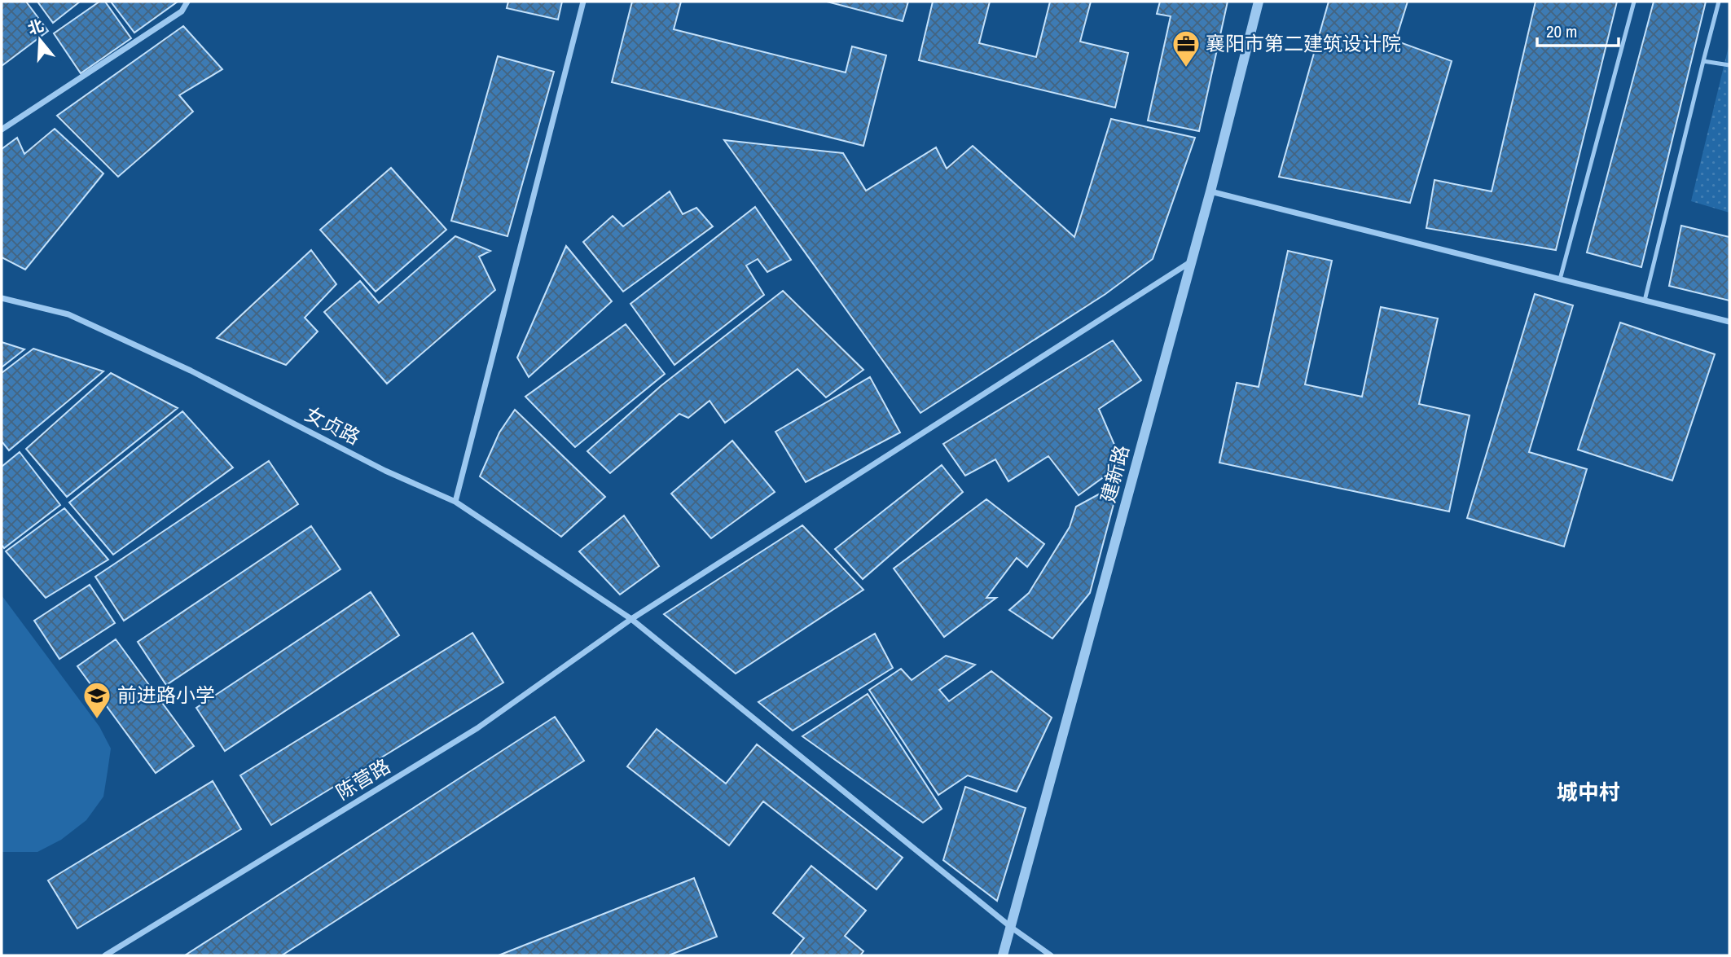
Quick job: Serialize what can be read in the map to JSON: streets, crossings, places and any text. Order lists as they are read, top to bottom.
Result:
{
  "streets": {
    "street": ["女贞路", "建新路", "陈营路"]
  },
  "crossings": [
    ["女贞路", "建新路"],
    ["女贞路", "陈营路"],
    ["建新路", "陈营路"]
  ],
  "districts": ["城中村"],
  "places": {
    "office": ["襄阳市第二建筑设计院"],
    "school or university": ["前进路小学"]
  },
  "scale_bar": "20 m",
  "north": "top"
}
